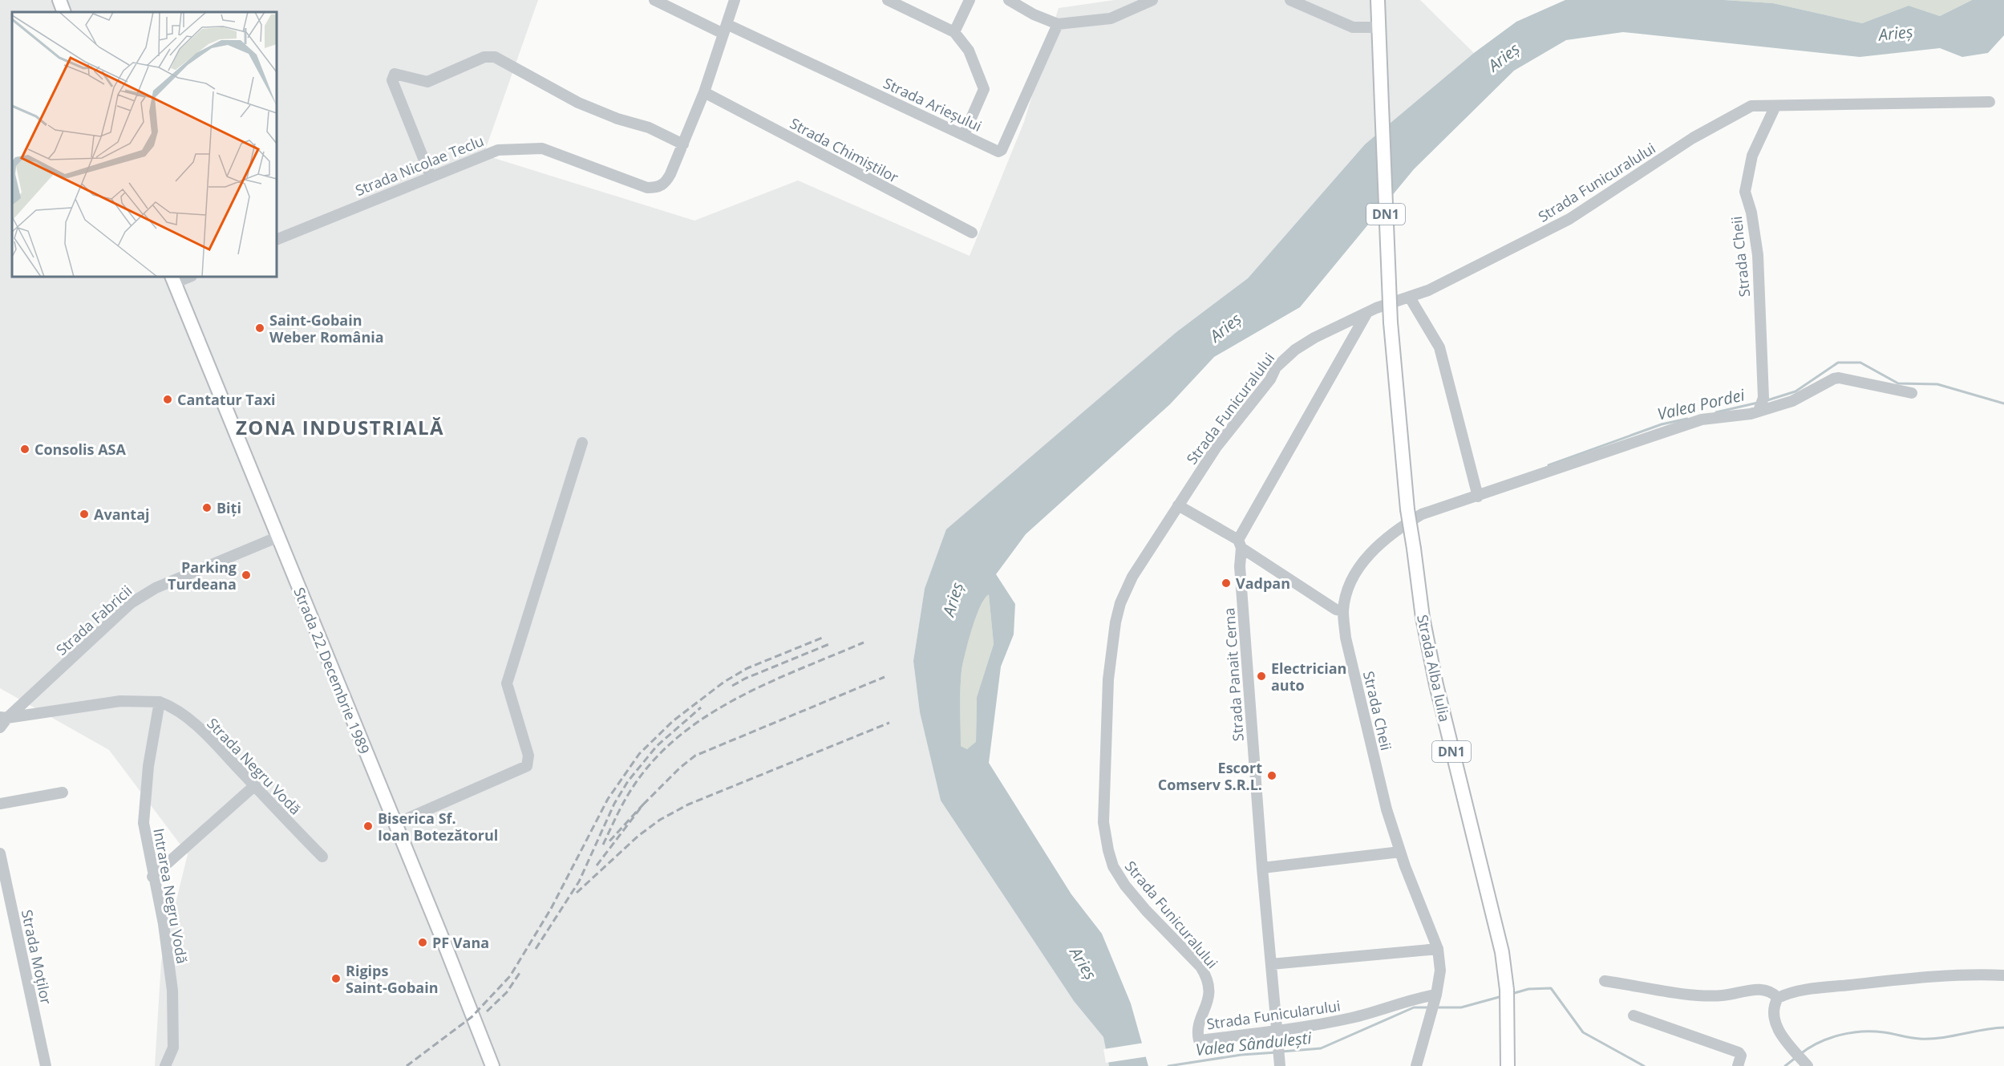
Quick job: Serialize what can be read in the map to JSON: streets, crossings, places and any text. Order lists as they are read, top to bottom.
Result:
{
  "streets": {
    "main road": ["DN1", "Strada Alba Iulia", "Strada 22 Decembrie 1989"],
    "street": [
      "Strada Arieșului",
      "Strada Chimiștilor",
      "Strada Nicolae Teclu",
      "Strada Funicuralului",
      "Strada Cheii",
      "Strada Fabricii",
      "Strada Panait Cerna",
      "Strada Negru Vodă",
      "Intrarea Negru Vodă",
      "Strada Moților",
      "Strada Funicularului"
    ]
  },
  "crossings": [
    ["Strada Arieșului", "Strada Nicolae Teclu"],
    ["Strada Chimiștilor", "Strada Nicolae Teclu"],
    ["Strada Funicuralului", "Strada Cheii"],
    ["Strada Funicuralului", "Strada Panait Cerna"],
    ["Strada Funicuralului", "Strada Funicularului"],
    ["DN1", "Strada Alba Iulia"],
    ["Strada Cheii", "Strada Funicularului"],
    ["Strada Fabricii", "Strada 22 Decembrie 1989"],
    ["Strada Negru Vodă", "Intrarea Negru Vodă"]
  ],
  "districts": ["ZONA INDUSTRIALĂ"],
  "water": ["Arieș", "Valea Pordei", "Valea Sândulești"],
  "places": [
    "Saint-Gobain Weber România",
    "Cantatur Taxi",
    "Consolis ASA",
    "Biți",
    "Avantaj",
    "Parking Turdeana",
    "Vadpan",
    "Electrician auto",
    "Escort Comserv S.R.L.",
    "Biserica Sf. Ioan Botezătorul",
    "PF Vana",
    "Rigips Saint-Gobain"
  ]
}
